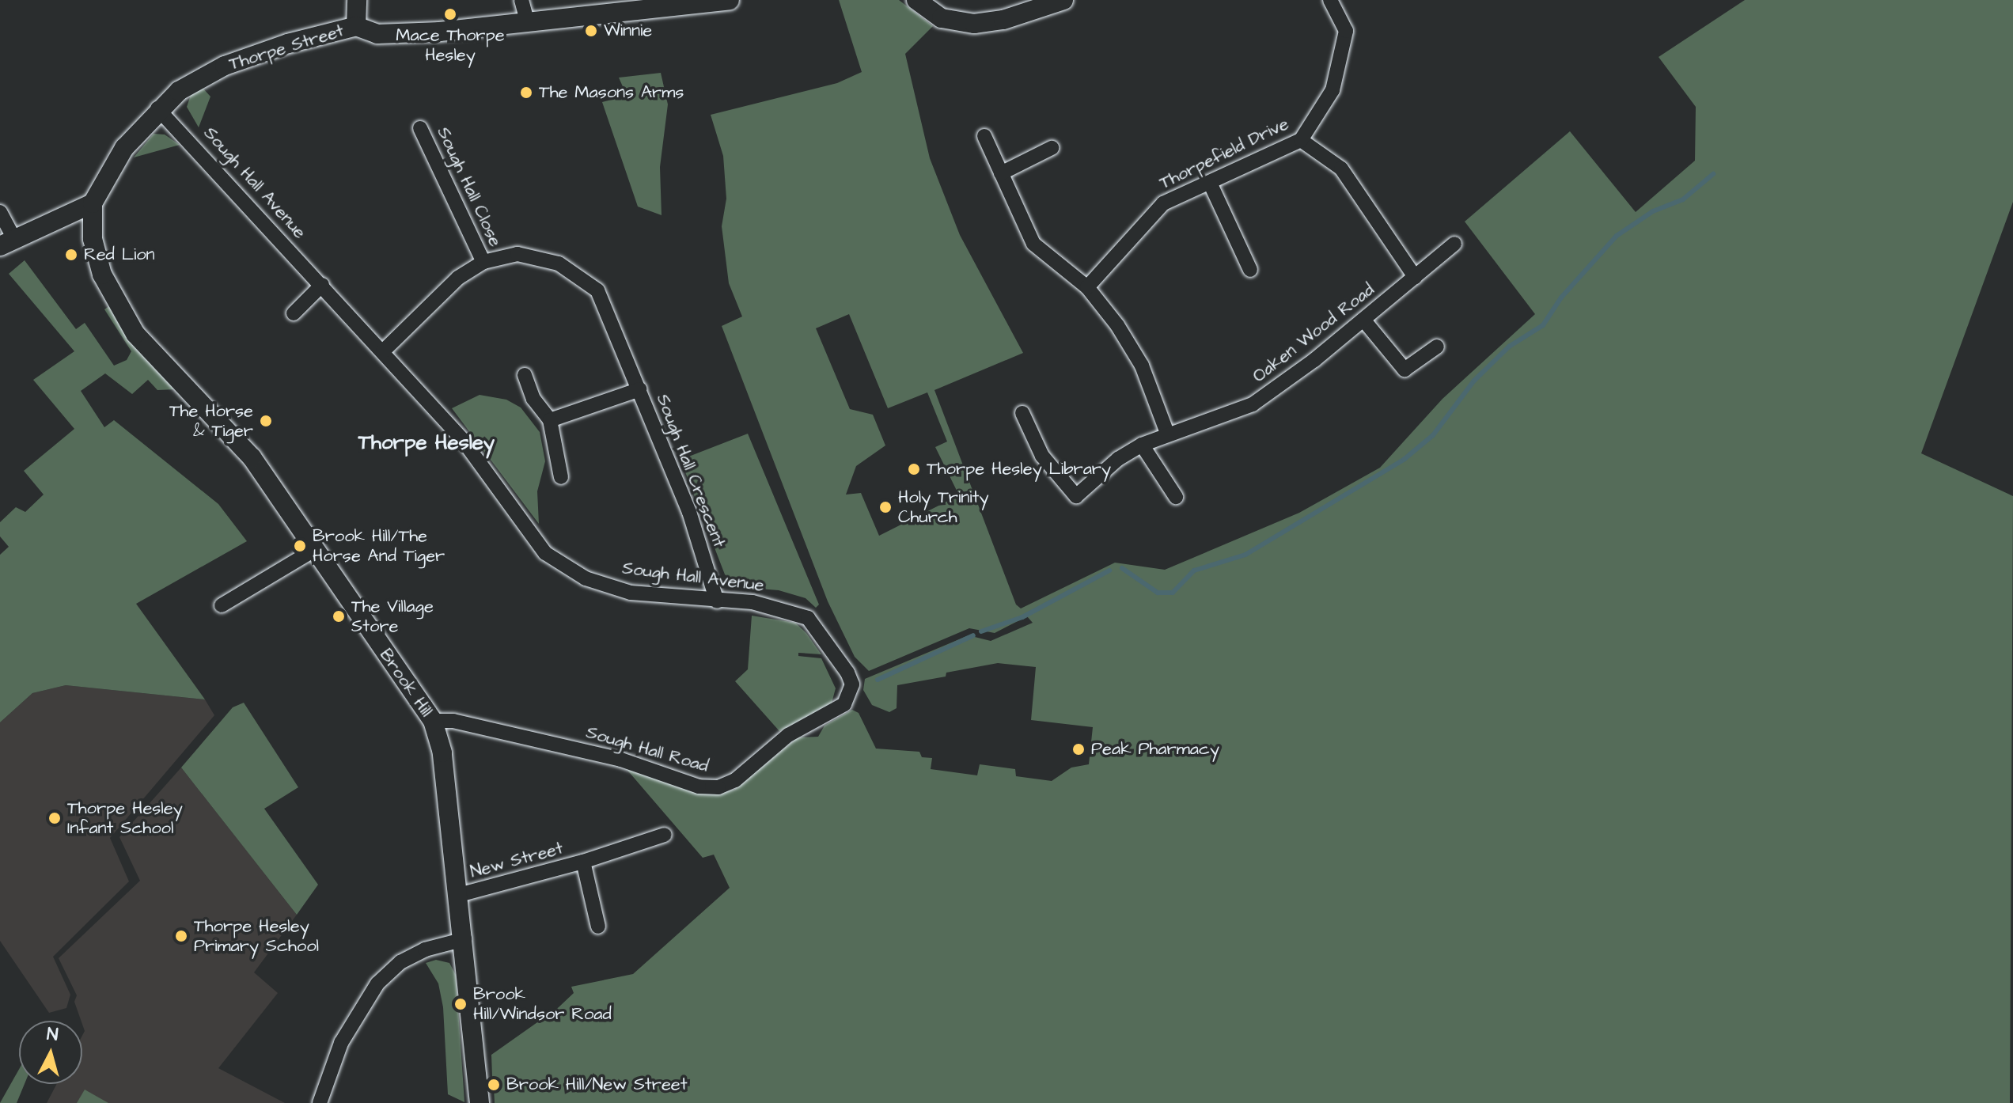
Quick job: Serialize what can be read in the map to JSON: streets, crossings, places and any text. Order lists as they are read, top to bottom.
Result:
{
  "streets": {
    "main road": ["Thorpe Street", "Brook Hill"],
    "street": [
      "Thorpefield Drive",
      "Sough Hall Avenue",
      "Sough Hall Close",
      "Oaken Wood Road",
      "Sough Hall Crescent",
      "Sough Hall Road",
      "New Street"
    ]
  },
  "crossings": [
    ["Thorpe Street", "Sough Hall Avenue"],
    ["Thorpe Street", "Brook Hill"],
    ["Sough Hall Avenue", "Sough Hall Crescent"],
    ["Sough Hall Avenue", "Sough Hall Road"],
    ["Sough Hall Close", "Sough Hall Crescent"],
    ["Brook Hill", "Sough Hall Road"],
    ["Brook Hill", "New Street"]
  ],
  "districts": ["Thorpe Hesley"],
  "places": [
    "Mace Thorpe Hesley",
    "Winnie",
    "The Masons Arms",
    "Red Lion",
    "The Horse & Tiger",
    "Thorpe Hesley Library",
    "Holy Trinity Church",
    "Brook Hill/The Horse And Tiger",
    "The Village Store",
    "Peak Pharmacy",
    "Thorpe Hesley Infant School",
    "Thorpe Hesley Primary School",
    "Brook Hill/Windsor Road",
    "Brook Hill/New Street"
  ],
  "north": "top"
}
